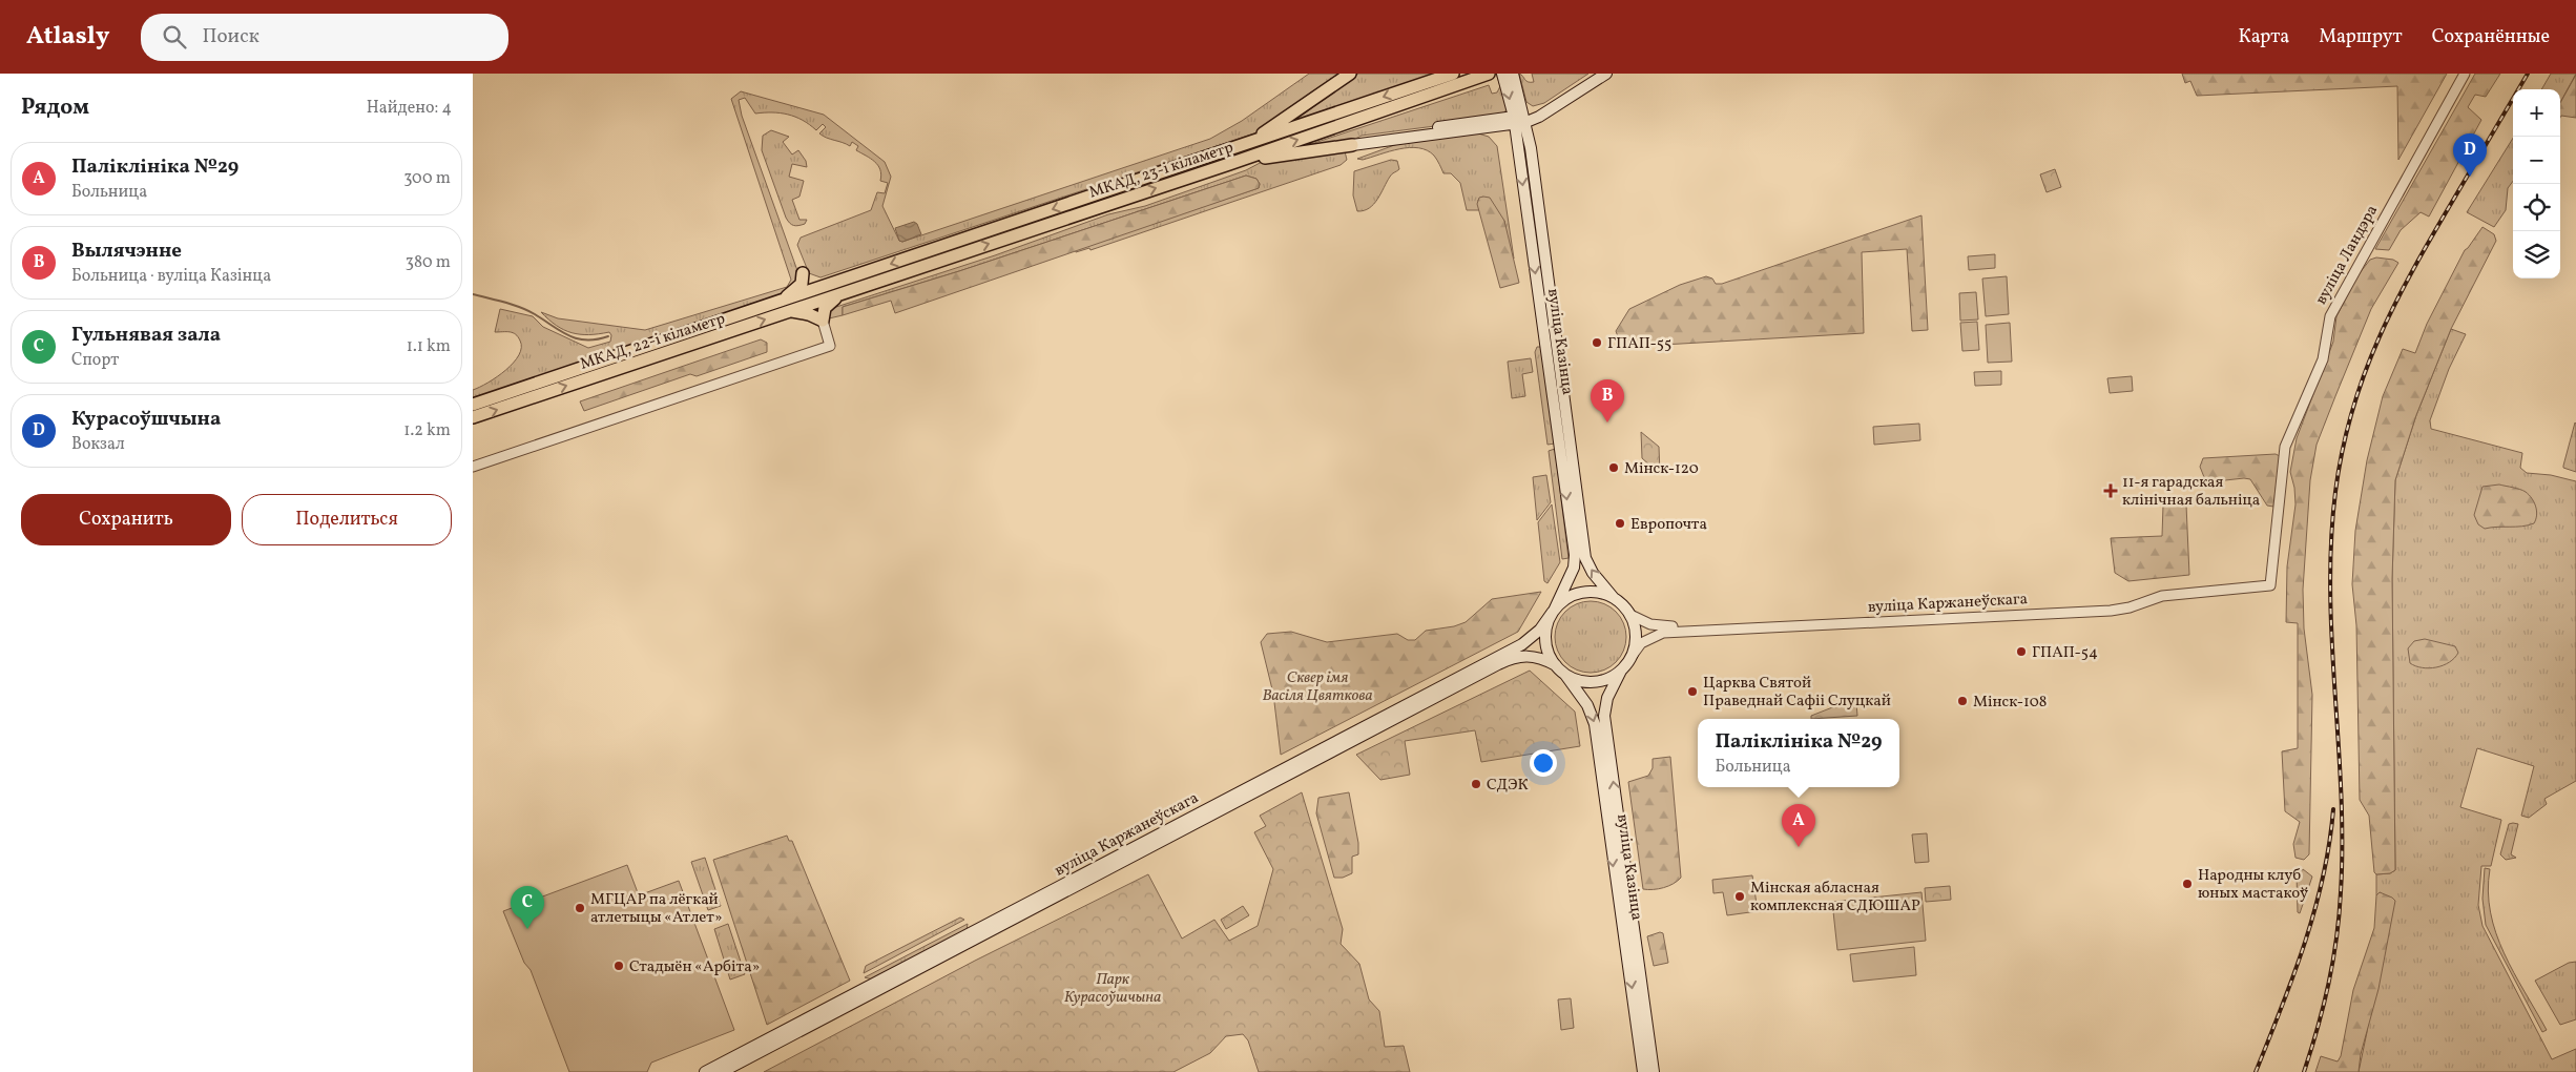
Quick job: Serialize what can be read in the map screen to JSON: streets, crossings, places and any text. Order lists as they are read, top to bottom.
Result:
{
  "streets": {
    "highway": ["МКАД, 23-і кіламетр", "МКАД, 22-і кіламетр"],
    "main road": ["вуліца Казінца", "вуліца Каржанеўскага"],
    "street": ["вуліца Ландэра"]
  },
  "crossings": [
    ["МКАД, 23-і кіламетр", "МКАД, 22-і кіламетр"],
    ["вуліца Ландэра", "вуліца Каржанеўскага"],
    ["вуліца Казінца", "вуліца Каржанеўскага"]
  ],
  "parks": ["Сквер імя Васіля Цвяткова", "Парк Курасоўшчына"],
  "places": {
    "other": [
      "ГПАП-55",
      "Мінск-120",
      "Европочта",
      "ГПАП-54",
      "Царква Святой Праведнай Сафіі Слуцкай",
      "Мінск-108",
      "СДЭК",
      "Народны клуб юных мастакоў",
      "Мінская абласная комплексная СДЮШАР",
      "МГЦАР па лёгкай атлетыцы «Атлет»",
      "Стадыён «Арбіта»"
    ],
    "health": ["11-я гарадская клінічная бальніца"]
  },
  "page": {
    "header": "Atlasly",
    "search": "Поиск",
    "nav": ["Карта", "Маршрут", "Сохранённые"],
    "heading": ["Рядом", "Найдено: 4"],
    "map_buttons": ["+", "−"],
    "pins": [
      "D",
      "B",
      "A",
      "C"
    ],
    "list": [
      {
        "mark": "A",
        "name": "Паліклініка №29",
        "note": "Больница",
        "value": "300 m"
      },
      {
        "mark": "B",
        "name": "Вылячэнне",
        "note": "Больница · вуліца Казінца",
        "value": "380 m"
      },
      {
        "mark": "C",
        "name": "Гульнявая зала",
        "note": "Спорт",
        "value": "1.1 km"
      },
      {
        "mark": "D",
        "name": "Курасоўшчына",
        "note": "Вокзал",
        "value": "1.2 km"
      }
    ],
    "buttons": ["Сохранить", "Поделиться"],
    "popup": ["Паліклініка №29", "Больница"]
  }
}
